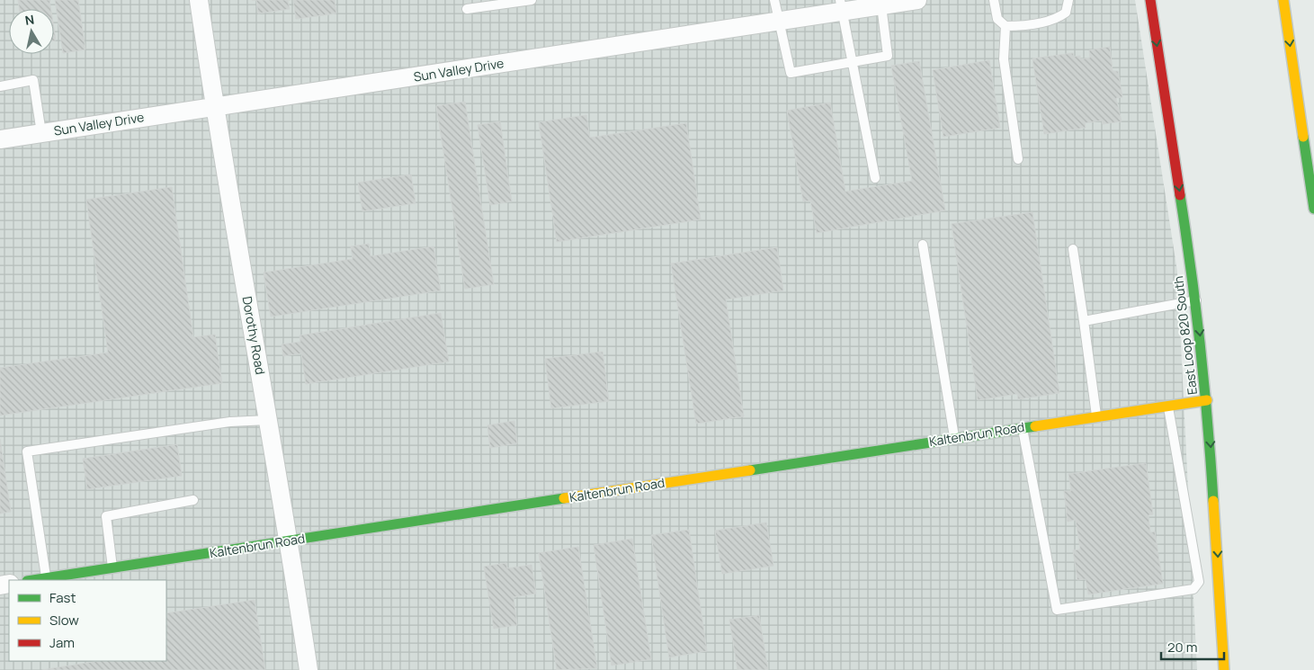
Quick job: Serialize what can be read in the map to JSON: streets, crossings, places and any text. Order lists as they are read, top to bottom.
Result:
{
  "streets": {
    "main road": ["East Loop 820 South", "Kaltenbrun Road"],
    "street": ["Sun Valley Drive", "Dorothy Road"]
  },
  "crossings": [
    ["Sun Valley Drive", "Dorothy Road"],
    ["Dorothy Road", "Kaltenbrun Road"],
    ["East Loop 820 South", "Kaltenbrun Road"]
  ],
  "one_way": ["East Loop 820 South"],
  "legend": ["Fast", "Slow", "Jam"],
  "scale_bar": "20 m",
  "north": "top"
}
